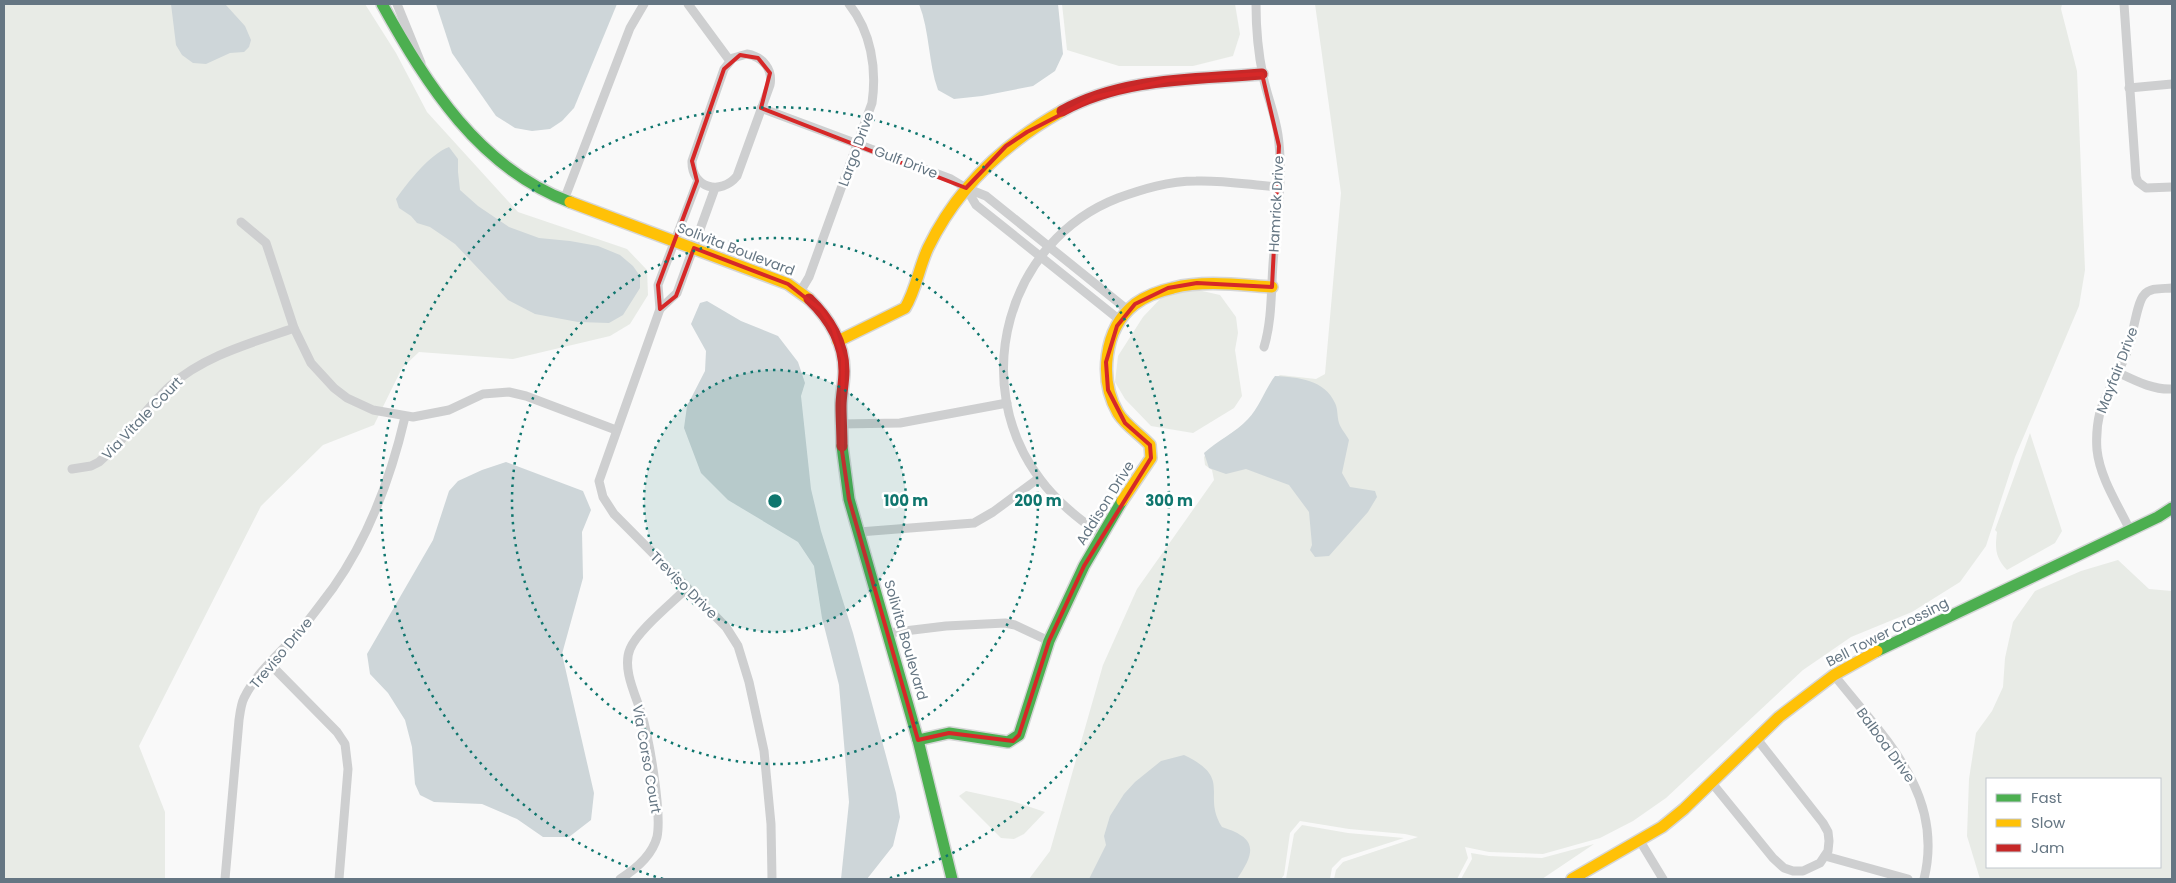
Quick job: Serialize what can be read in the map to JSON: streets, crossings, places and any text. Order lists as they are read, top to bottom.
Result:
{
  "streets": {
    "street": [
      "Largo Drive",
      "Gulf Drive",
      "Hamrick Drive",
      "Solivita Boulevard",
      "Mayfair Drive",
      "Via Vitale Court",
      "Addison Drive",
      "Treviso Drive",
      "Bell Tower Crossing",
      "Balboa Drive",
      "Via Corso Court"
    ]
  },
  "crossings": [
    ["Largo Drive", "Gulf Drive"],
    ["Largo Drive", "Solivita Boulevard"],
    ["Gulf Drive", "Addison Drive"],
    ["Hamrick Drive", "Addison Drive"],
    ["Solivita Boulevard", "Addison Drive"],
    ["Solivita Boulevard", "Treviso Drive"],
    ["Mayfair Drive", "Bell Tower Crossing"],
    ["Treviso Drive", "Via Corso Court"],
    ["Bell Tower Crossing", "Balboa Drive"]
  ],
  "legend": ["Fast", "Slow", "Jam"],
  "rings": ["100 m", "200 m", "300 m"]
}
